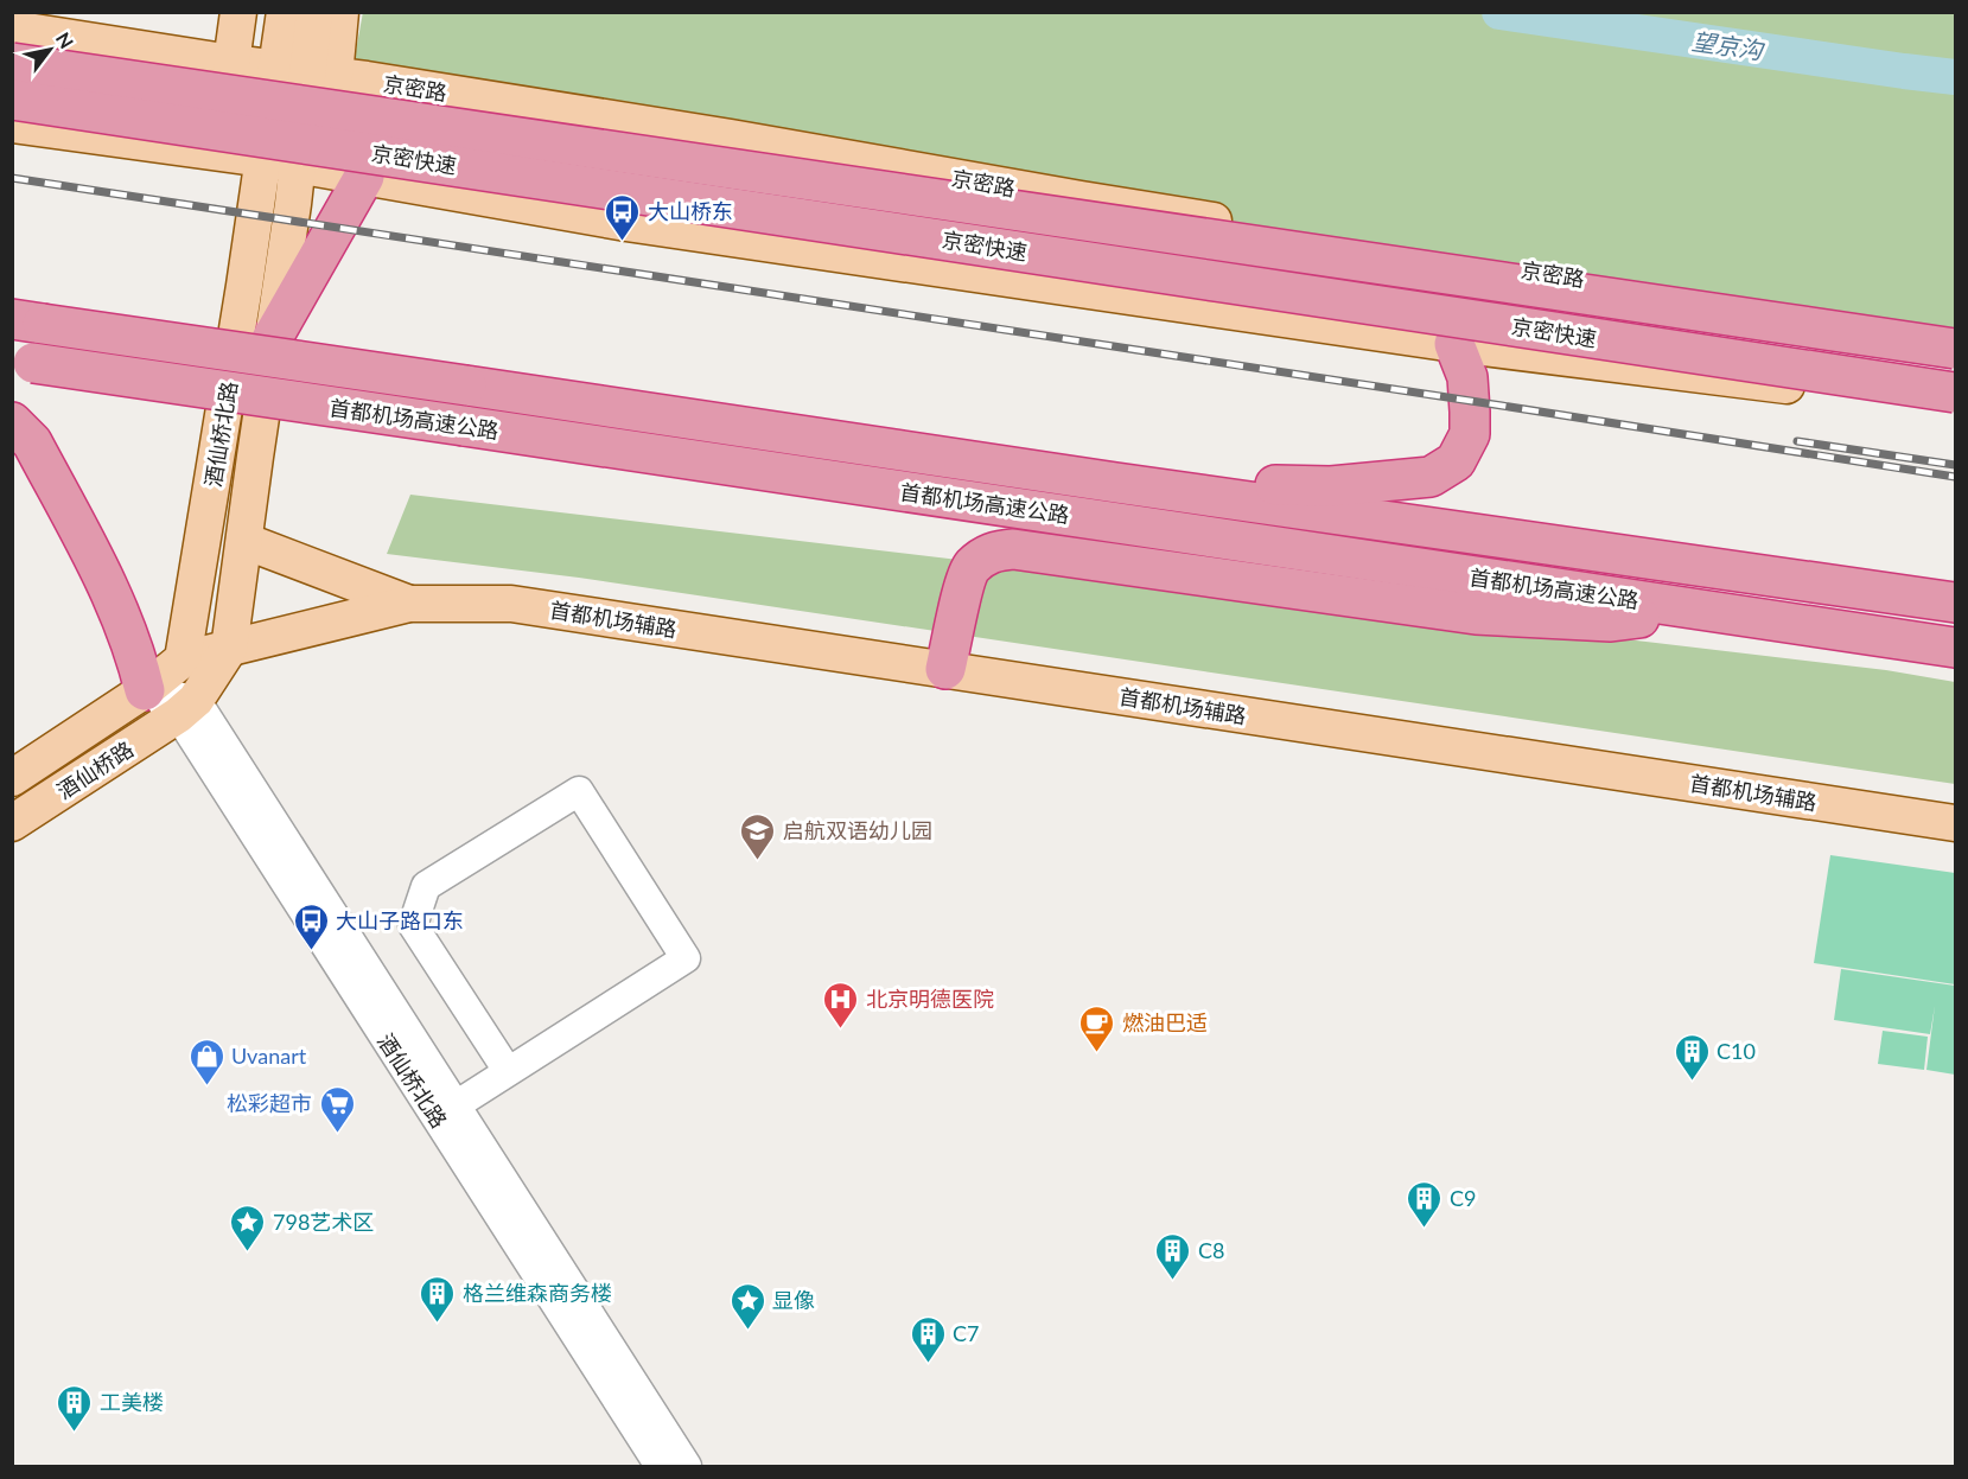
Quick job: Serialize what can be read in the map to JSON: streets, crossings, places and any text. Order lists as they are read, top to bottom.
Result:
{
  "streets": {
    "highway": ["京密快速", "首都机场高速公路"],
    "main road": [
      "京密路",
      "酒仙桥北路",
      "首都机场辅路",
      "酒仙桥路"
    ]
  },
  "crossings": [
    ["酒仙桥北路", "酒仙桥路"]
  ],
  "water": ["望京沟"],
  "places": {
    "bus stop": ["大山桥东", "大山子路口东"],
    "school or university": ["启航双语幼儿园"],
    "hospital": ["北京明德医院"],
    "cafe": ["燃油巴适"],
    "building": [
      "C10",
      "C9",
      "C8",
      "格兰维森商务楼",
      "C7",
      "工美楼"
    ],
    "shop": ["Uvanart"],
    "supermarket": ["松彩超市"],
    "place": ["798艺术区", "显像"]
  },
  "north": "top right"
}
